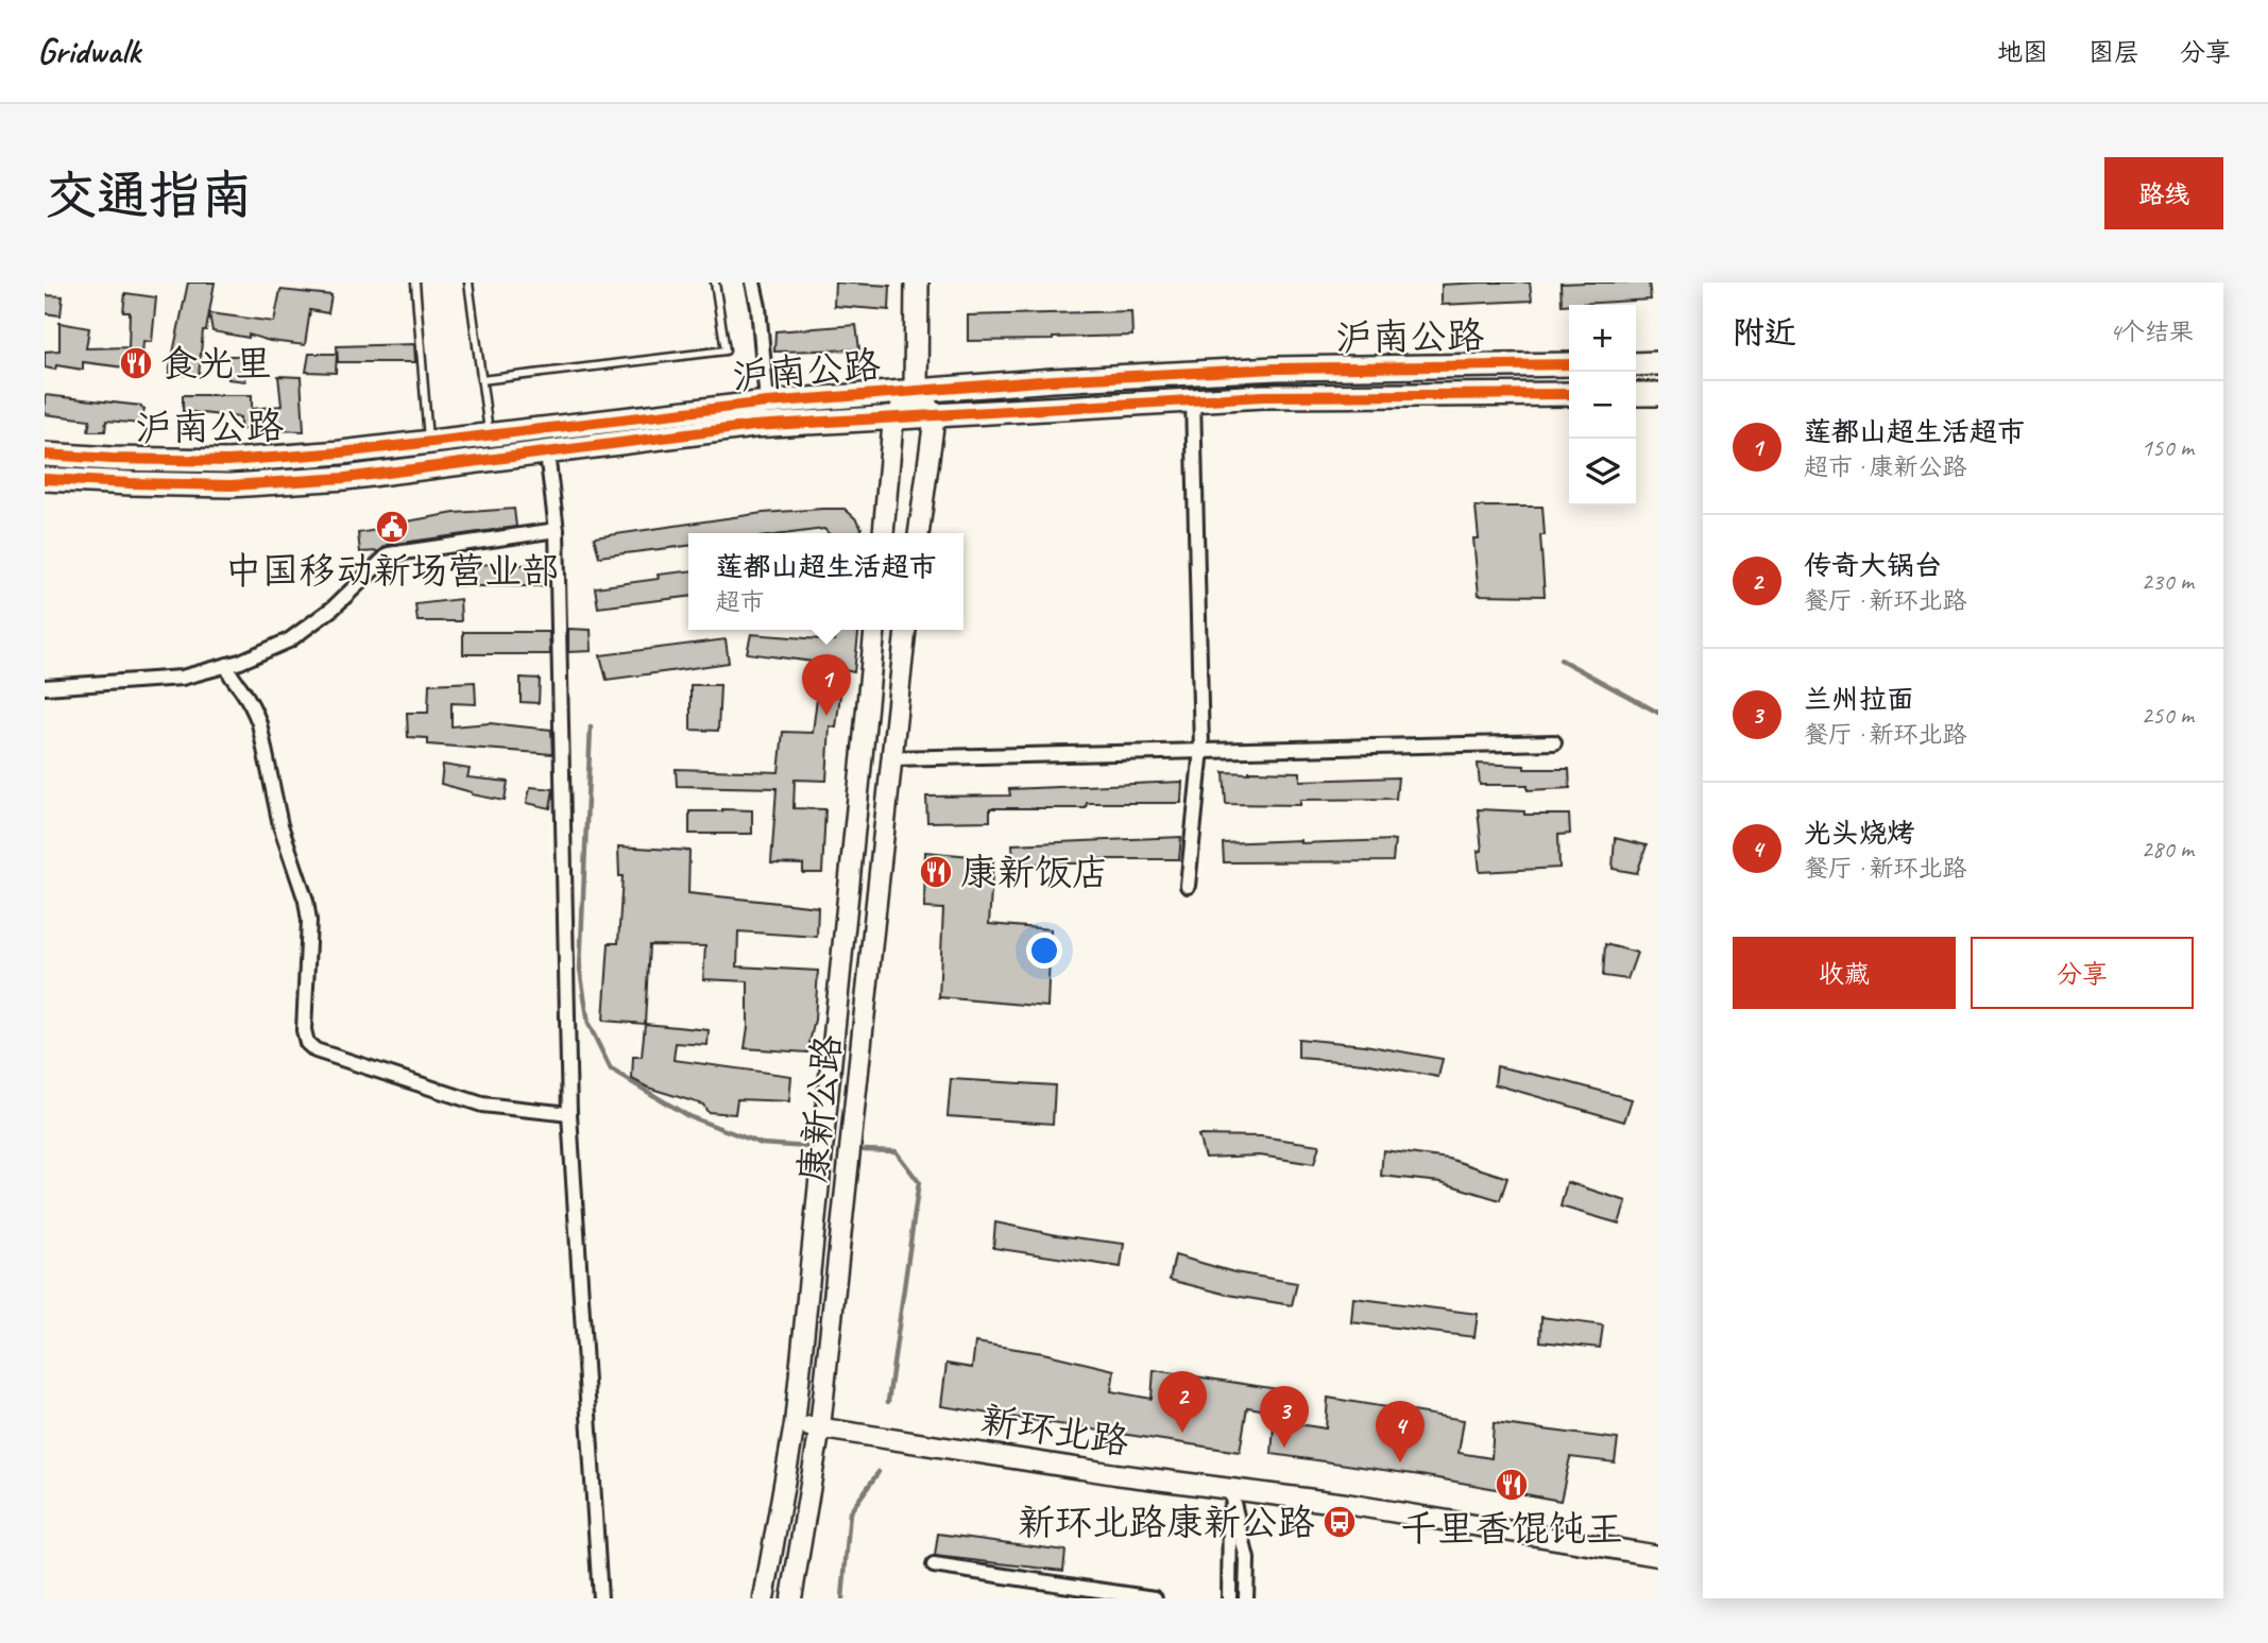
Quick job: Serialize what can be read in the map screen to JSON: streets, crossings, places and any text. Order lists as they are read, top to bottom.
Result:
{
  "streets": {
    "main road": ["沪南公路", "康新公路", "新环北路"]
  },
  "crossings": [
    ["康新公路", "新环北路"]
  ],
  "places": {
    "restaurant": ["食光里", "康新饭店", "千里香馄饨王"],
    "public building": ["中国移动新场营业部"],
    "bus stop": ["新环北路康新公路"]
  },
  "page": {
    "header": "Gridwalk",
    "nav": ["地图", "图层", "分享"],
    "buttons": [
      "路线",
      ["收藏", "分享"]
    ],
    "title": "交通指南",
    "heading": ["附近", "4个结果"],
    "map_buttons": ["+", "−"],
    "list": [
      {
        "mark": "1",
        "name": "莲都山超生活超市",
        "note": "超市 · 康新公路",
        "value": "150 m"
      },
      {
        "mark": "2",
        "name": "传奇大锅台",
        "note": "餐厅 · 新环北路",
        "value": "230 m"
      },
      {
        "mark": "3",
        "name": "兰州拉面",
        "note": "餐厅 · 新环北路",
        "value": "250 m"
      },
      {
        "mark": "4",
        "name": "光头烧烤",
        "note": "餐厅 · 新环北路",
        "value": "280 m"
      }
    ],
    "popup": ["莲都山超生活超市", "超市"],
    "pins": [
      "1",
      "2",
      "3",
      "4"
    ]
  }
}
